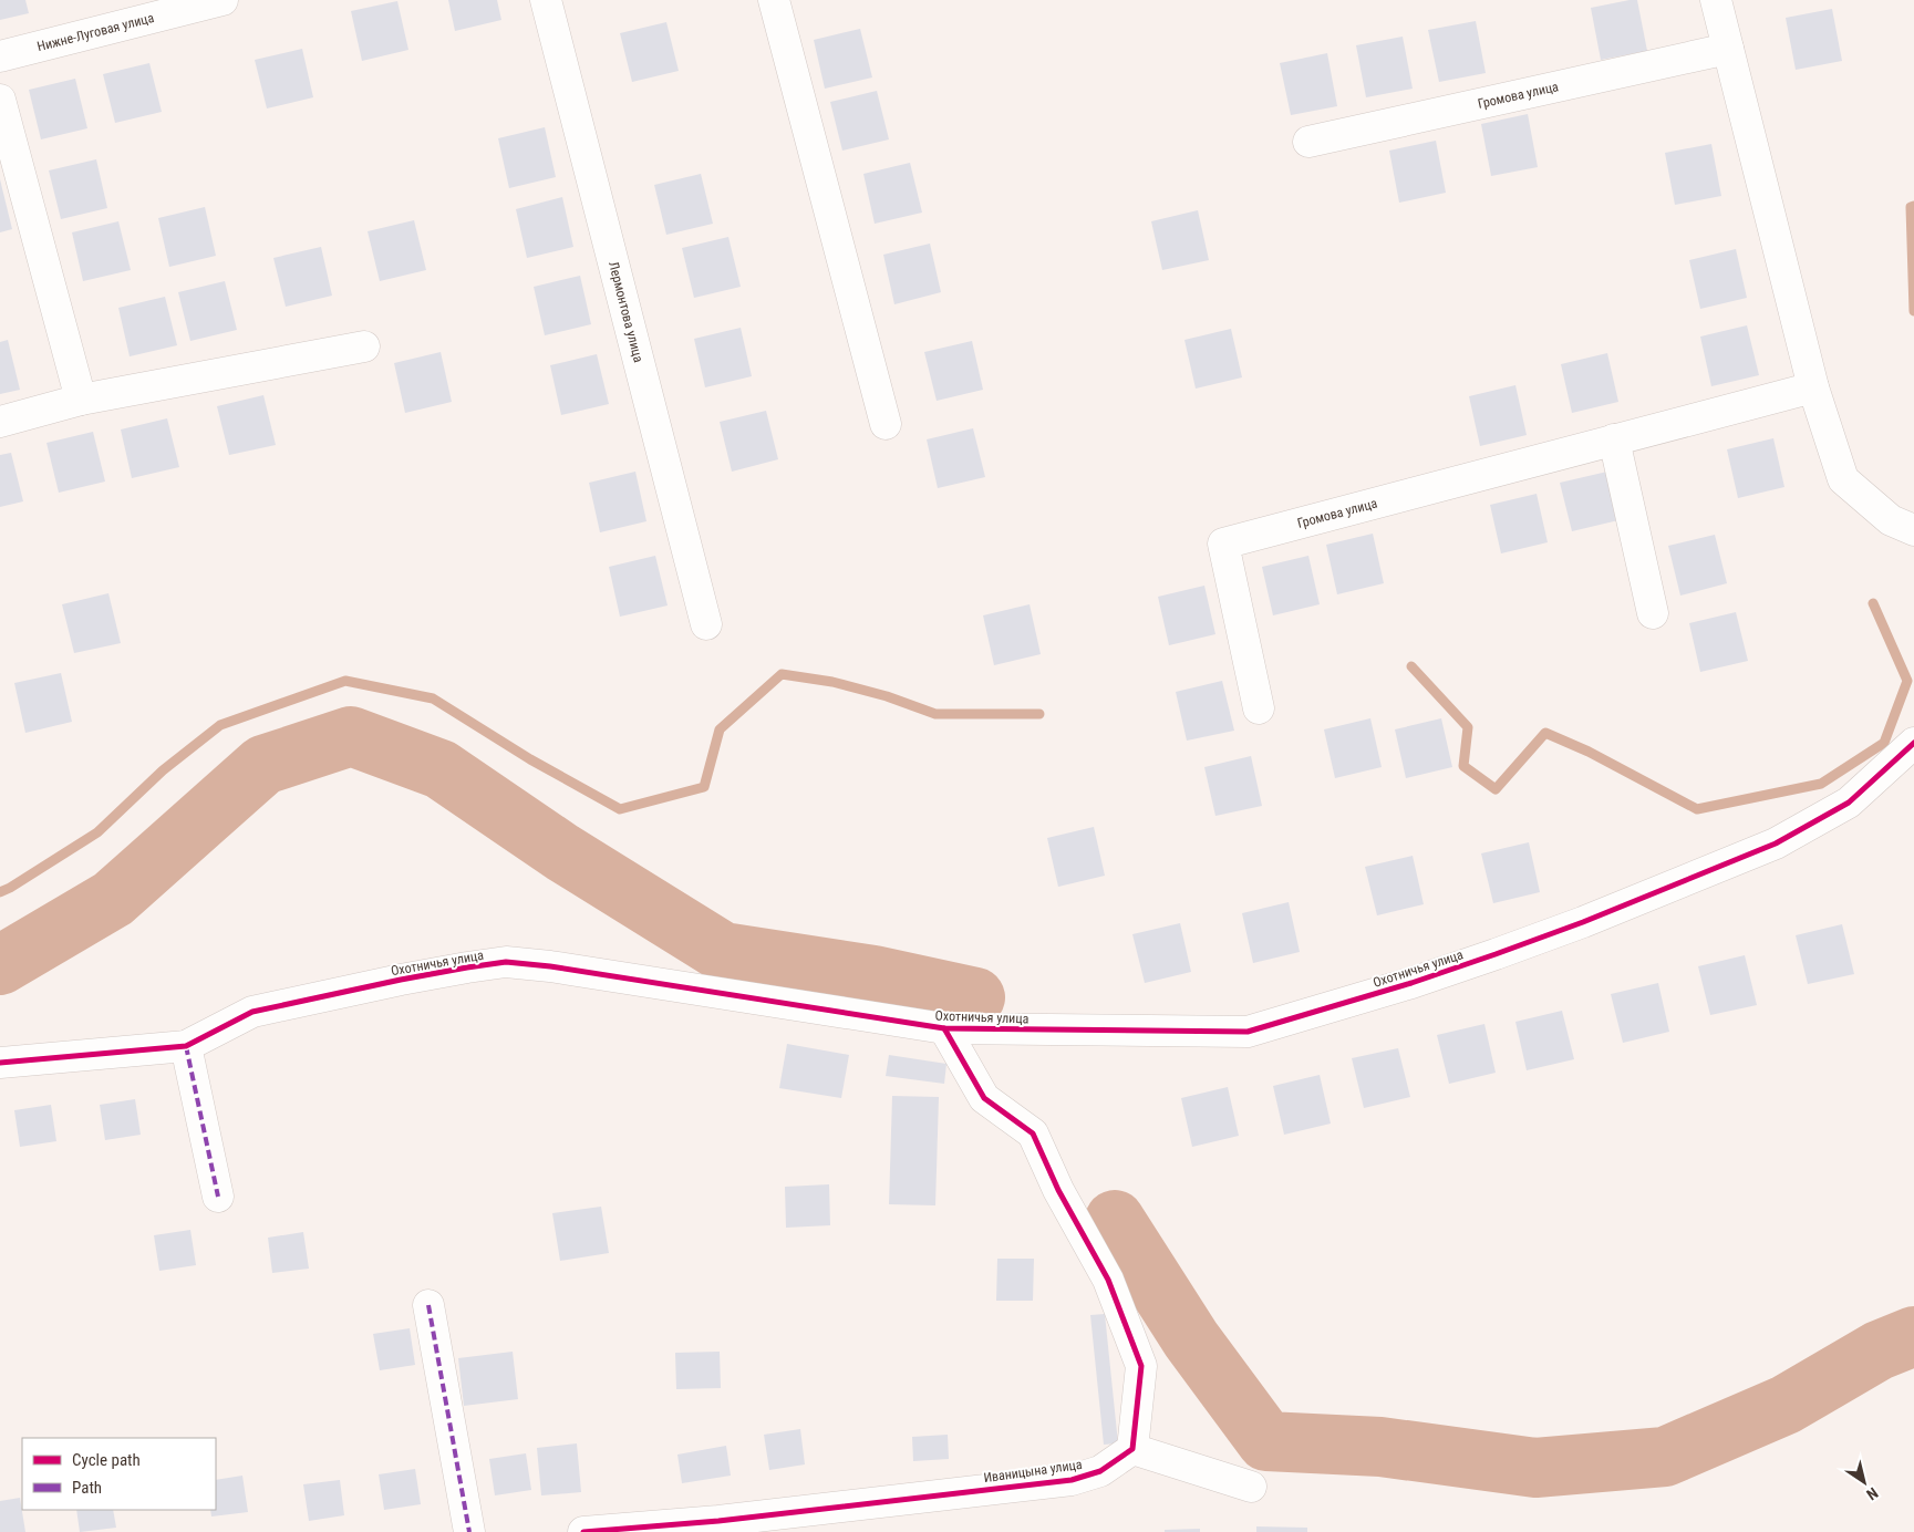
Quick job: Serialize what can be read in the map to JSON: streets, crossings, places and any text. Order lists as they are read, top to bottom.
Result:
{
  "streets": {
    "street": [
      "Нижне-Луговая улица",
      "Громова улица",
      "Лермонтова улица",
      "Охотничья улица",
      "Иваницына улица"
    ]
  },
  "legend": ["Cycle path", "Path"],
  "north": "bottom right"
}
